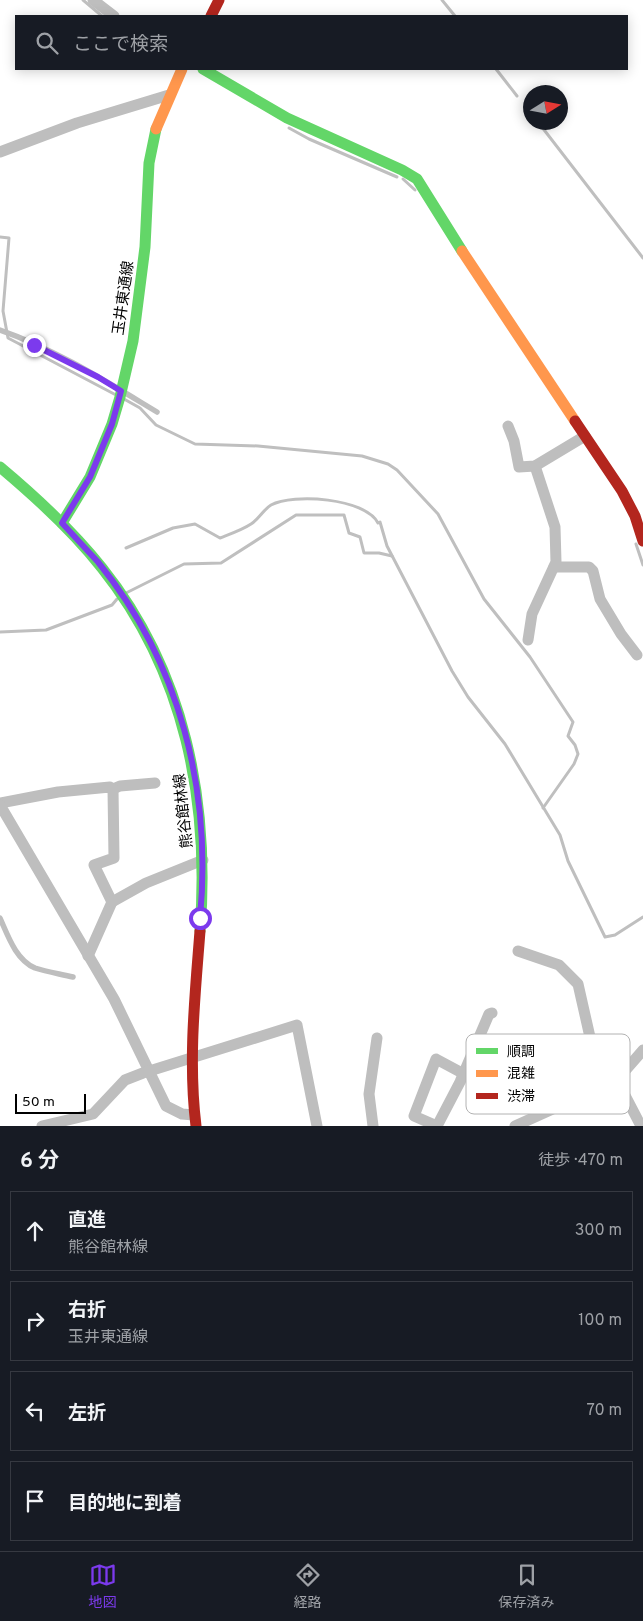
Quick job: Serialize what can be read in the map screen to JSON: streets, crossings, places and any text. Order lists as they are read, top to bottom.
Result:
{
  "streets": {
    "street": ["玉井東通線", "熊谷館林線"]
  },
  "crossings": [
    ["玉井東通線", "熊谷館林線"]
  ],
  "legend": ["順調", "混雑", "渋滞"],
  "scale_bar": "50 m",
  "north": "right",
  "page": {
    "search": "ここで検索",
    "scale": "50 m",
    "heading": ["6 分", "徒歩 · 470 m"],
    "list": [
      ["直進", "熊谷館林線", "300 m"],
      ["右折", "玉井東通線", "100 m"],
      ["左折", "70 m"],
      "目的地に到着"
    ],
    "nav": ["地図", "経路", "保存済み"]
  }
}
